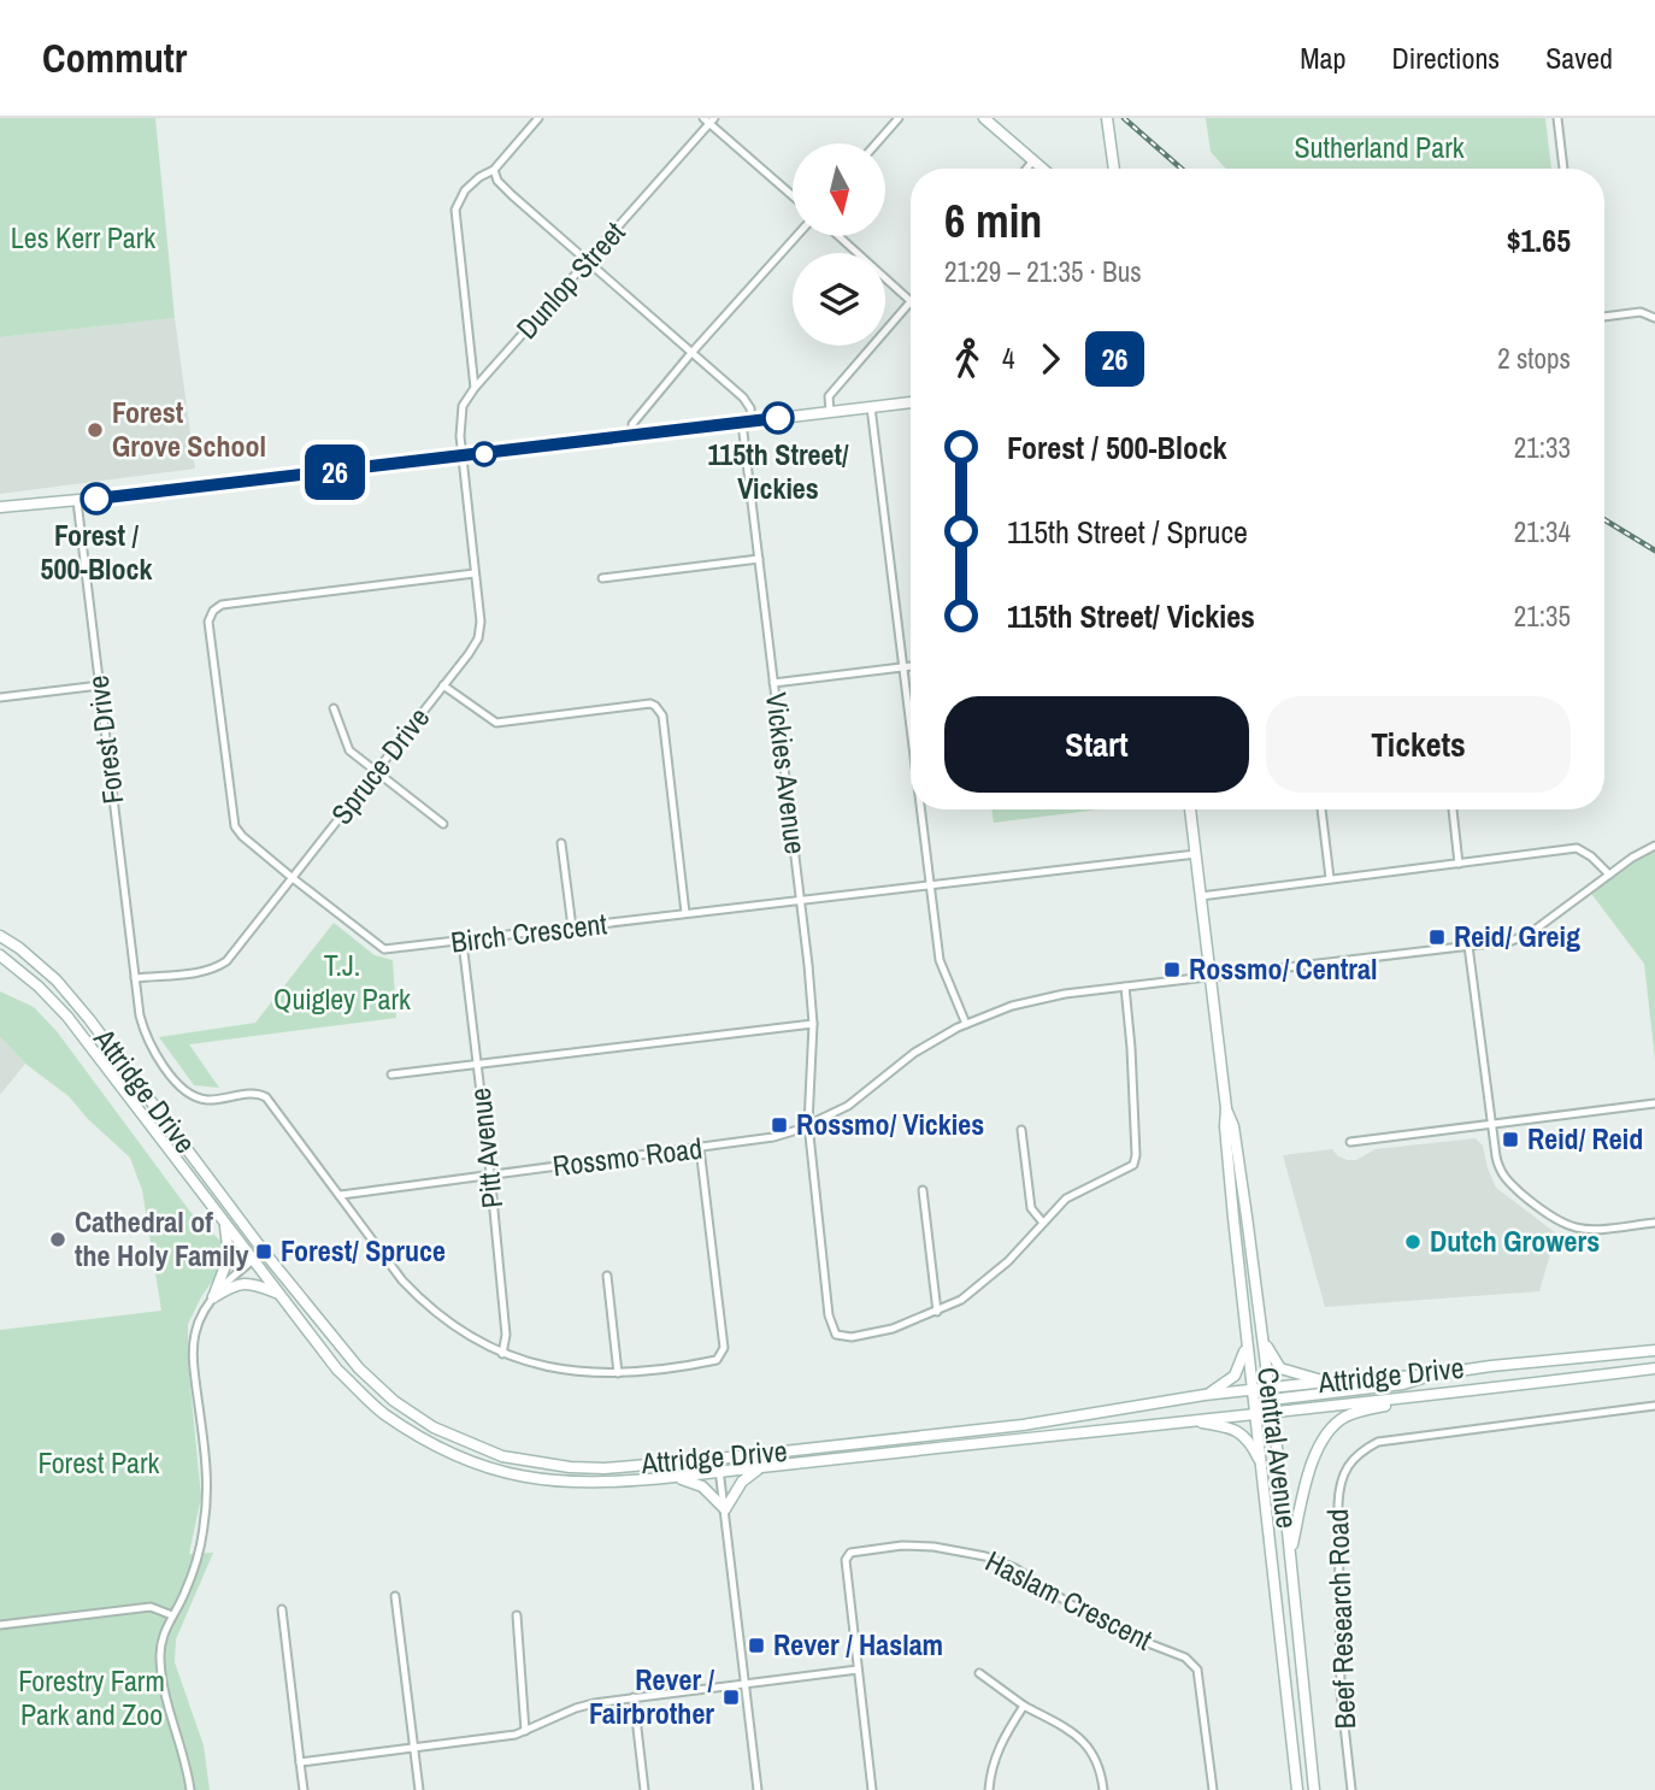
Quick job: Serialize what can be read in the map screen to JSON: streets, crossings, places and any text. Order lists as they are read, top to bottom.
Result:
{
  "streets": {
    "main road": ["Attridge Drive", "Central Avenue"],
    "street": [
      "Dunlop Street",
      "Forest Drive",
      "Spruce Drive",
      "Vickies Avenue",
      "Birch Crescent",
      "Pitt Avenue",
      "Rossmo Road",
      "Haslam Crescent",
      "Beef Research Road"
    ]
  },
  "crossings": [
    ["Dunlop Street", "Spruce Drive"],
    ["Forest Drive", "Spruce Drive"],
    ["Spruce Drive", "Birch Crescent"],
    ["Vickies Avenue", "Birch Crescent"],
    ["Vickies Avenue", "Rossmo Road"],
    ["Birch Crescent", "Pitt Avenue"],
    ["Birch Crescent", "Central Avenue"],
    ["Attridge Drive", "Central Avenue"],
    ["Pitt Avenue", "Rossmo Road"],
    ["Rossmo Road", "Central Avenue"]
  ],
  "parks": [
    "Sutherland Park",
    "Les Kerr Park",
    "T.J. Quigley Park",
    "Forest Park",
    "Forestry Farm Park and Zoo"
  ],
  "places": {
    "other": [
      "115th Street/ Vickies",
      "Forest Grove School",
      "Forest / 500-Block",
      "Cathedral of the Holy Family",
      "Dutch Growers"
    ],
    "transit": [
      "Reid/ Greig",
      "Rossmo/ Central",
      "Rossmo/ Vickies",
      "Reid/ Reid",
      "Forest/ Spruce",
      "Rever / Haslam",
      "Rever / Fairbrother"
    ]
  },
  "lines": ["bus line 26"],
  "north": "bottom",
  "page": {
    "header": "Commutr",
    "nav": ["Map", "Directions", "Saved"],
    "on_map": "26",
    "heading": ["6 min", "21:29 – 21:35 · Bus", "$1.65"],
    "legs": ["4", "26", "2 stops"],
    "list": [
      {
        "name": "Forest / 500-Block",
        "value": "21:33"
      },
      {
        "name": "115th Street / Spruce",
        "value": "21:34"
      },
      {
        "name": "115th Street/ Vickies",
        "value": "21:35"
      }
    ],
    "buttons": ["Start", "Tickets"]
  }
}
